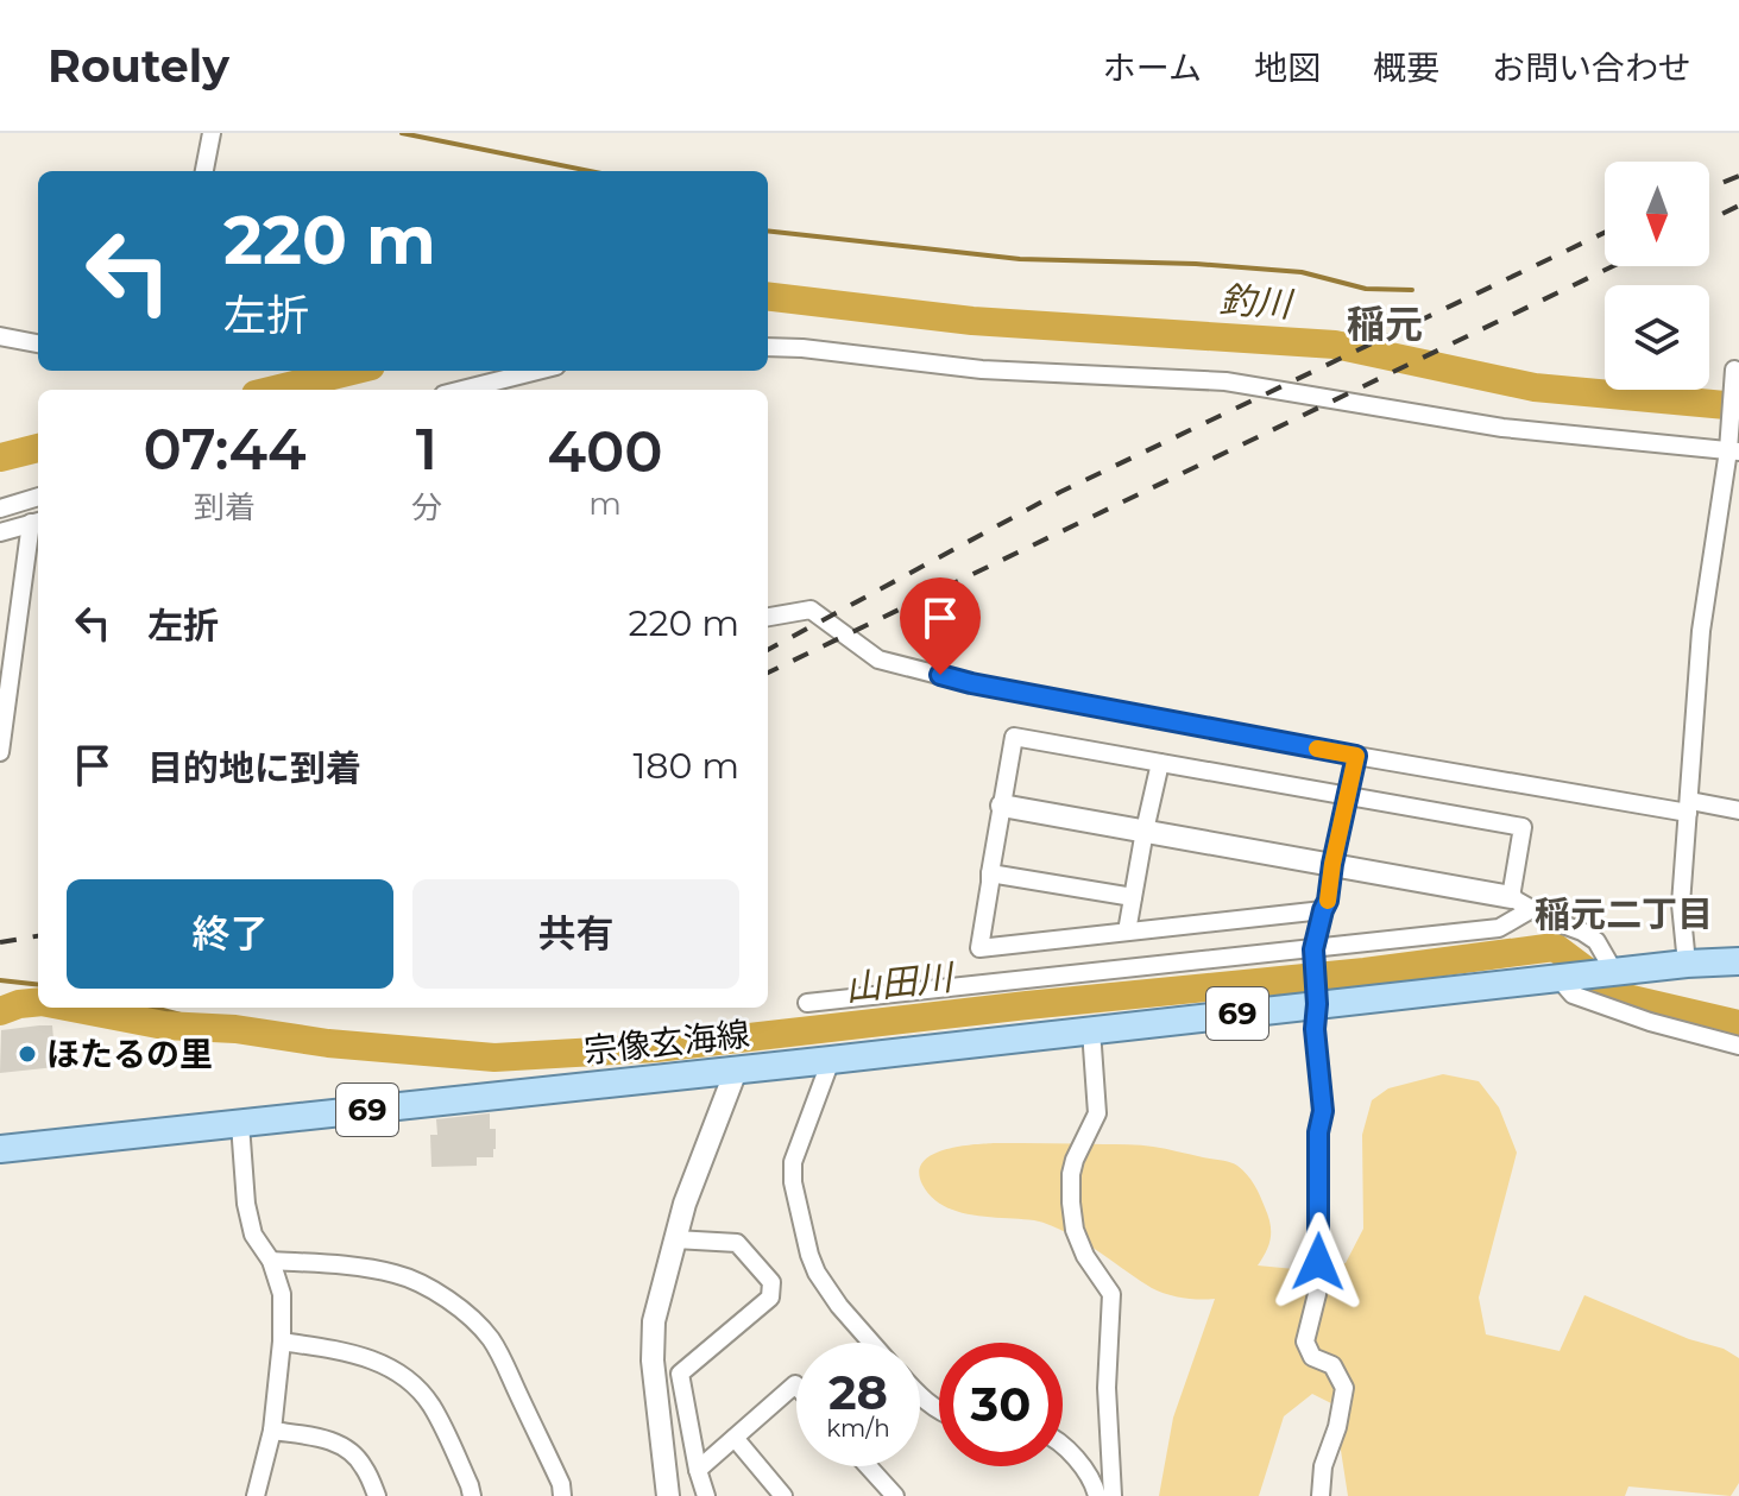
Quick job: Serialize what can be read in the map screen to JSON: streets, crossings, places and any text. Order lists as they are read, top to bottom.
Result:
{
  "streets": {
    "main road": ["69", "宗像玄海線"]
  },
  "districts": ["稲元", "稲元二丁目"],
  "water": ["釣川", "山田川"],
  "places": ["ほたるの里"],
  "north": "bottom",
  "page": {
    "header": "Routely",
    "nav": [
      "ホーム",
      "地図",
      "概要",
      "お問い合わせ"
    ],
    "turn": ["220 m", "左折"],
    "eta": [
      "07:44",
      "到着",
      "1",
      "分",
      "400",
      "m"
    ],
    "list": [
      {
        "name": "左折",
        "value": "220 m"
      },
      {
        "name": "目的地に到着",
        "value": "180 m"
      }
    ],
    "buttons": ["終了", "共有"],
    "speed": "28 km/h",
    "limit": "30"
  }
}
